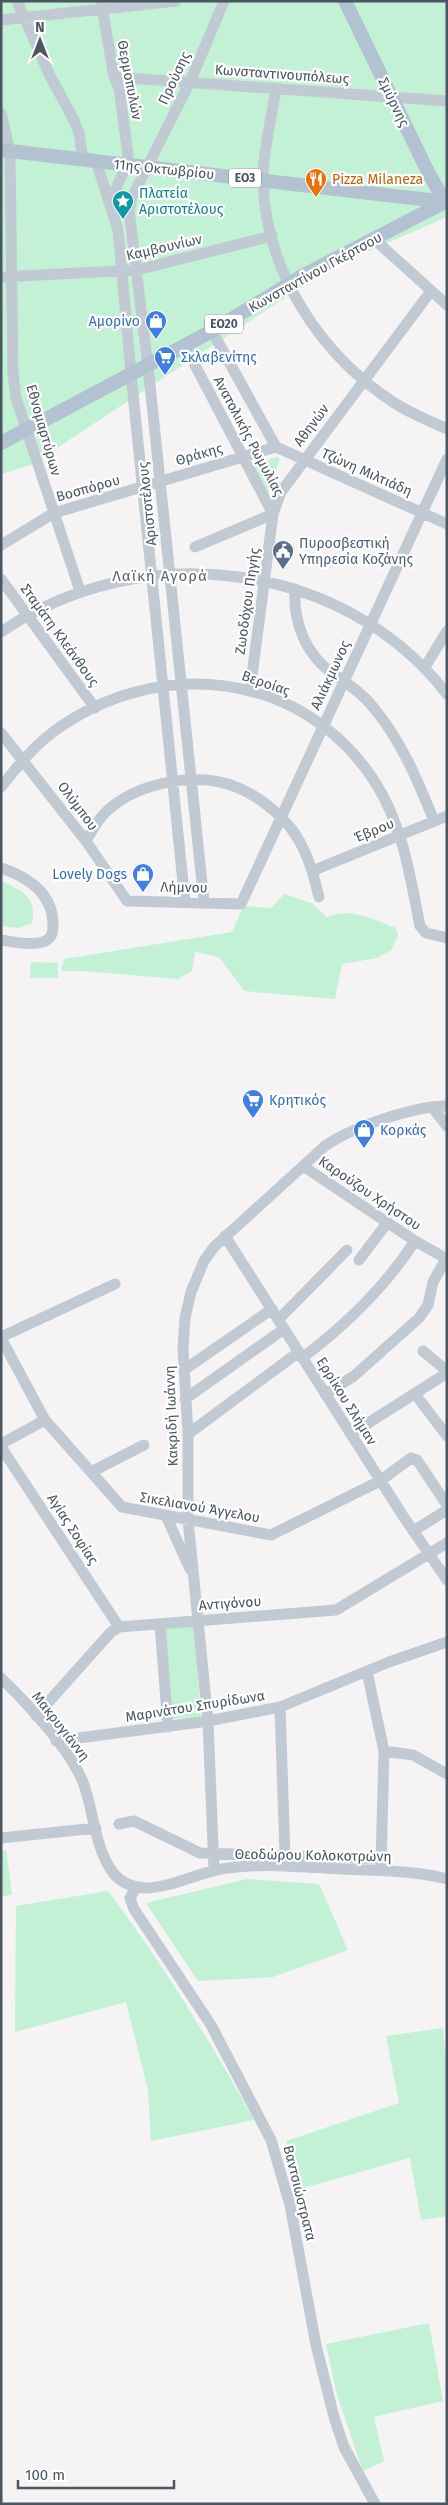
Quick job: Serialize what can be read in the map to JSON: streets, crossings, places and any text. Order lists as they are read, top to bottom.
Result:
{
  "streets": {
    "main road": [
      "Σμύρνης",
      "11ης Οκτωβρίου",
      "ΕΟ3",
      "Κωνσταντίνου Γκέρτσου",
      "ΕΟ20"
    ],
    "street": [
      "Κωνσταντινουπόλεως",
      "Προύσης",
      "Θερμοπυλών",
      "Καμβουνίων",
      "Αθηνών",
      "Εθνομαρτύρων",
      "Ανατολικής Ρωμυλίας",
      "Θράκης",
      "Τζώνη Μιλτιάδη",
      "Βοσπόρου",
      "Αριστοτέλους",
      "Ζωοδόχου Πηγής",
      "Σταμάτη Κλεάνθους",
      "Αλιάκμωνος",
      "Βεροίας",
      "Ολύμπου",
      "Έβρου",
      "Λήμνου",
      "Καρούζου Χρήστου",
      "Ερρίκου Σλήμαν",
      "Κακριδή Ιωάννη",
      "Σικελιανού Άγγελου",
      "Αγίας Σοφίας",
      "Αντιγόνου",
      "Μαρινάτου Σπυρίδωνα",
      "Μακρυγιάννη",
      "Θεοδώρου Κολοκοτρώνη",
      "Βαντσιώστρατα"
    ]
  },
  "crossings": [
    ["Κωνσταντινουπόλεως", "Προύσης"],
    ["Κωνσταντινουπόλεως", "Θερμοπυλών"],
    ["Κωνσταντινουπόλεως", "Σμύρνης"],
    ["Προύσης", "11ης Οκτωβρίου"],
    ["Προύσης", "Αριστοτέλους"],
    ["Θερμοπυλών", "11ης Οκτωβρίου"],
    ["Σμύρνης", "11ης Οκτωβρίου"],
    ["Σμύρνης", "Κωνσταντίνου Γκέρτσου"],
    ["11ης Οκτωβρίου", "Κωνσταντίνου Γκέρτσου"],
    ["11ης Οκτωβρίου", "Εθνομαρτύρων"],
    ["11ης Οκτωβρίου", "Αριστοτέλους"],
    ["Καμβουνίων", "Εθνομαρτύρων"],
    ["Καμβουνίων", "Αριστοτέλους"],
    ["Κωνσταντίνου Γκέρτσου", "Εθνομαρτύρων"],
    ["Κωνσταντίνου Γκέρτσου", "Ανατολικής Ρωμυλίας"],
    ["Κωνσταντίνου Γκέρτσου", "Αριστοτέλους"],
    ["Αθηνών", "Ανατολικής Ρωμυλίας"],
    ["Αθηνών", "Τζώνη Μιλτιάδη"],
    ["Αθηνών", "Ζωοδόχου Πηγής"],
    ["Εθνομαρτύρων", "Βοσπόρου"],
    ["Ανατολικής Ρωμυλίας", "Θράκης"],
    ["Ανατολικής Ρωμυλίας", "Ζωοδόχου Πηγής"],
    ["Θράκης", "Τζώνη Μιλτιάδη"],
    ["Θράκης", "Βοσπόρου"],
    ["Θράκης", "Αριστοτέλους"],
    ["Τζώνη Μιλτιάδη", "Αλιάκμωνος"],
    ["Βοσπόρου", "Αριστοτέλους"],
    ["Αριστοτέλους", "Βεροίας"],
    ["Αριστοτέλους", "Λήμνου"],
    ["Ζωοδόχου Πηγής", "Βεροίας"],
    ["Σταμάτη Κλεάνθους", "Βεροίας"],
    ["Αλιάκμωνος", "Βεροίας"],
    ["Αλιάκμωνος", "Λήμνου"],
    ["Βεροίας", "Ολύμπου"],
    ["Βεροίας", "Έβρου"],
    ["Ολύμπου", "Λήμνου"],
    ["Καρούζου Χρήστου", "Κακριδή Ιωάννη"],
    ["Ερρίκου Σλήμαν", "Κακριδή Ιωάννη"],
    ["Ερρίκου Σλήμαν", "Σικελιανού Άγγελου"],
    ["Ερρίκου Σλήμαν", "Αντιγόνου"],
    ["Κακριδή Ιωάννη", "Σικελιανού Άγγελου"],
    ["Κακριδή Ιωάννη", "Αντιγόνου"],
    ["Κακριδή Ιωάννη", "Μαρινάτου Σπυρίδωνα"],
    ["Κακριδή Ιωάννη", "Θεοδώρου Κολοκοτρώνη"],
    ["Αγίας Σοφίας", "Αντιγόνου"],
    ["Μαρινάτου Σπυρίδωνα", "Μακρυγιάννη"],
    ["Θεοδώρου Κολοκοτρώνη", "Βαντσιώστρατα"]
  ],
  "districts": ["Λαϊκή Αγορά"],
  "places": {
    "restaurant": ["Pizza Milaneza"],
    "place": ["Πλατεία Αριστοτέλους"],
    "shop": ["Αμορίνο", "Lovely Dogs", "Κορκάς"],
    "supermarket": ["Σκλαβενίτης", "Κρητικός"],
    "public building": ["Πυροσβεστική Υπηρεσία Κοζάνης"]
  },
  "scale_bar": "100 m",
  "north": "top"
}
